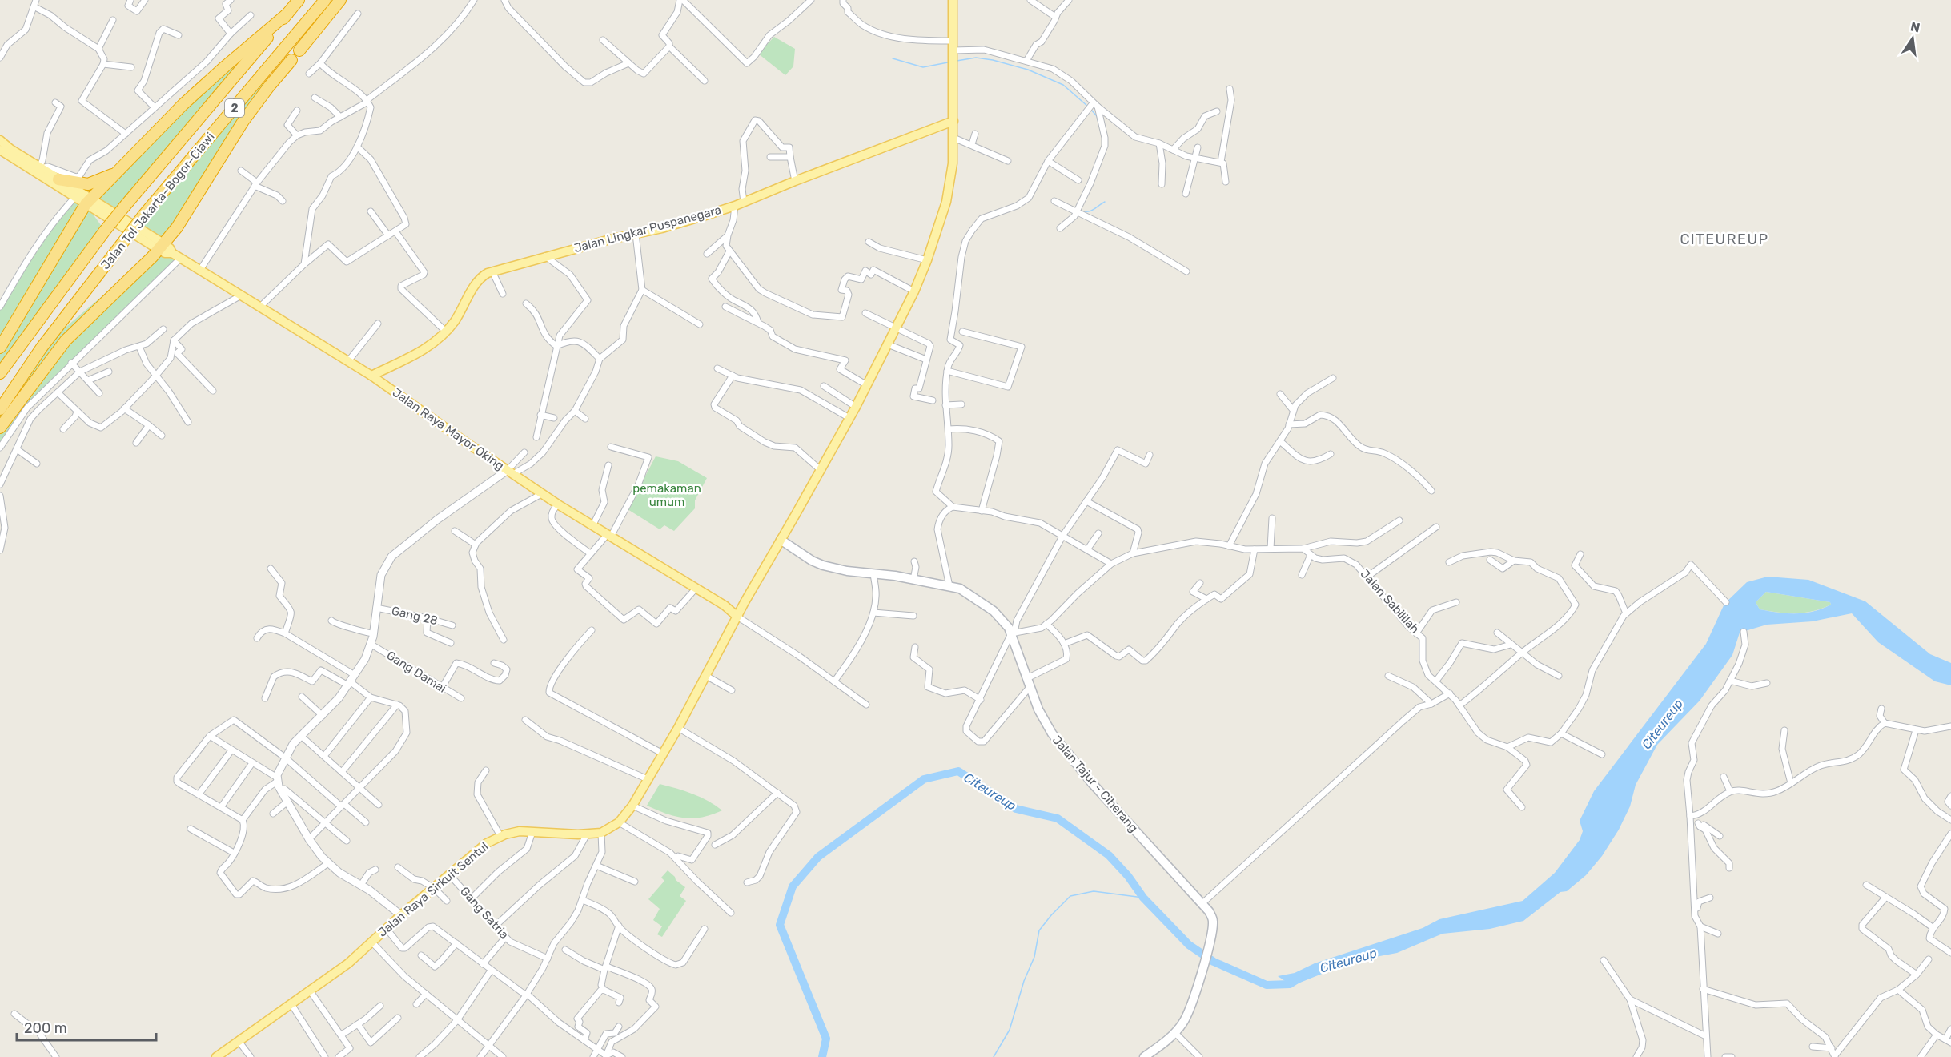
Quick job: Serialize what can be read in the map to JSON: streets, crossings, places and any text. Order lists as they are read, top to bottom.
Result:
{
  "streets": {
    "highway": ["2", "Jalan Tol Jakarta–Bogor–Ciawi"],
    "main road": [
      "Jalan Lingkar Puspanegara",
      "Jalan Raya Mayor Oking",
      "Jalan Tajur - Ciherang",
      "Jalan Raya Sirkuit Sentul"
    ],
    "street": [
      "Jalan Sabililah",
      "Gang 28",
      "Gang Damai",
      "Gang Satria"
    ]
  },
  "crossings": [
    ["Jalan Lingkar Puspanegara", "Jalan Raya Mayor Oking"],
    ["Jalan Lingkar Puspanegara", "Jalan Raya Sirkuit Sentul"],
    ["Jalan Raya Mayor Oking", "Jalan Raya Sirkuit Sentul"],
    ["Jalan Tajur - Ciherang", "Jalan Raya Sirkuit Sentul"],
    ["Jalan Raya Sirkuit Sentul", "Gang Satria"]
  ],
  "districts": ["CITEUREUP"],
  "water": ["Citeureup"],
  "parks": ["pemakaman umum"],
  "scale_bar": "200 m",
  "north": "top"
}
